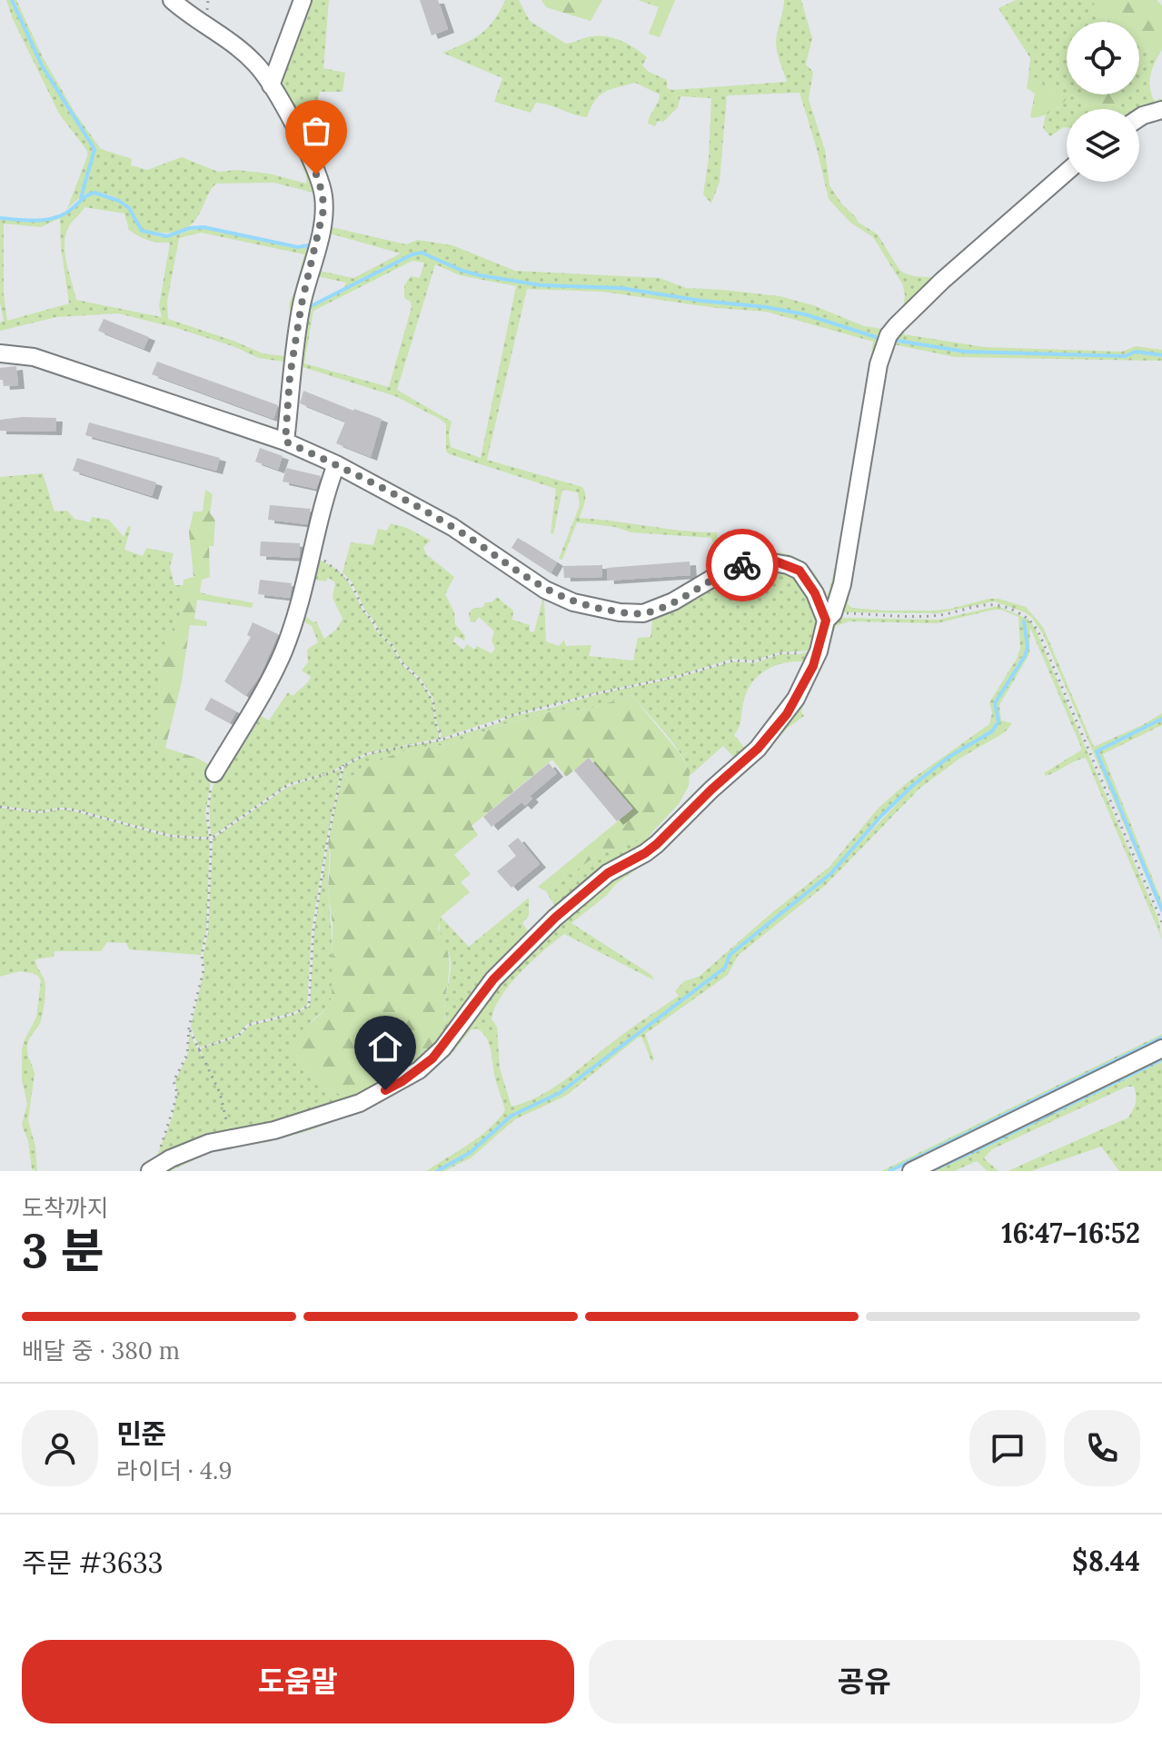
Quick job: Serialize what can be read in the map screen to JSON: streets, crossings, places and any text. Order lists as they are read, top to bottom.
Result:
{
  "page": {
    "heading": ["3 분", "도착까지", "16:47–16:52"],
    "panel": [
      "민준",
      "라이더 · 4.9",
      "주문 #3633",
      "$8.44"
    ],
    "bar": "배달 중 · 380 m",
    "buttons": ["도움말", "공유"]
  }
}
